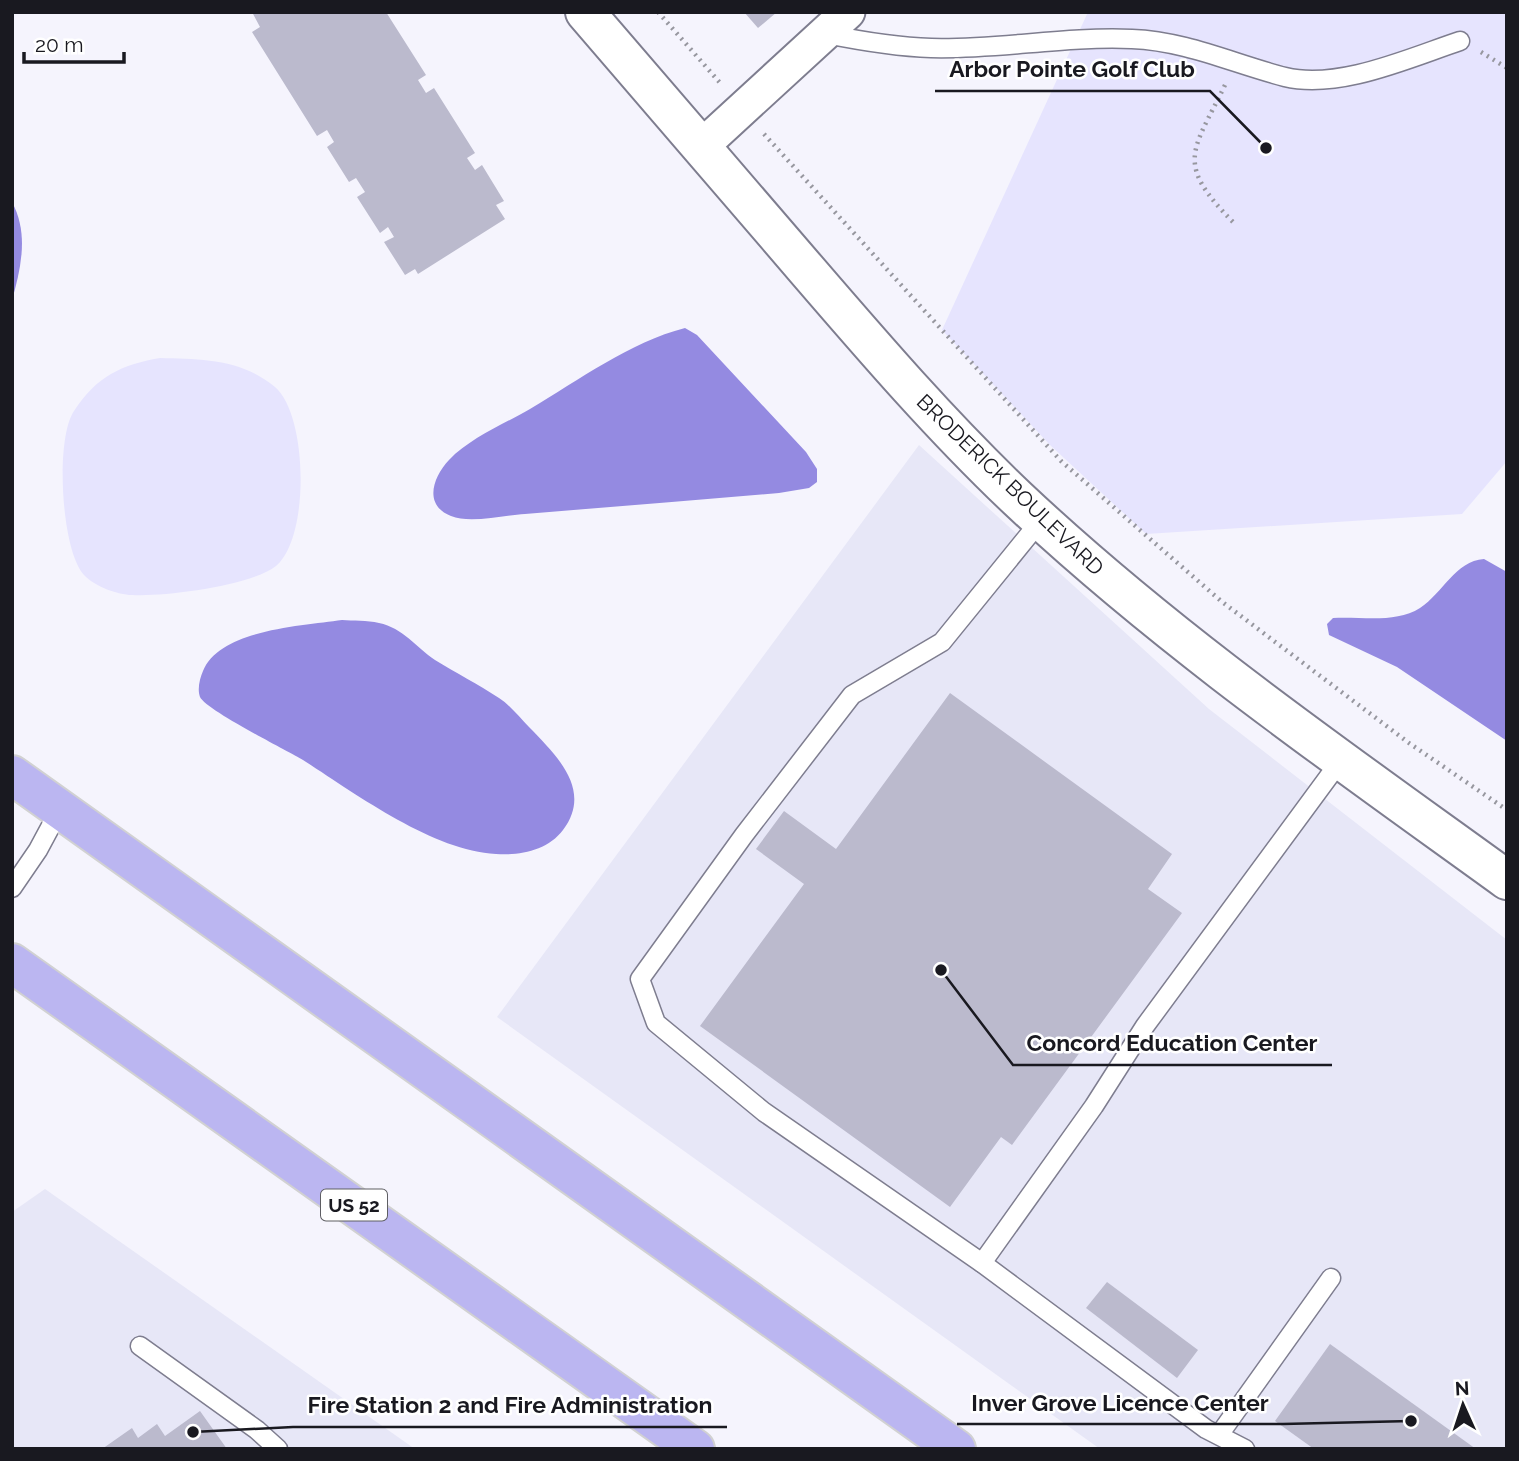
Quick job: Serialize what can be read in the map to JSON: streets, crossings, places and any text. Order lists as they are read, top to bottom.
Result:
{
  "streets": {
    "highway": ["US 52"],
    "street": ["BRODERICK BOULEVARD"]
  },
  "places": [
    "Arbor Pointe Golf Club",
    "Concord Education Center",
    "Inver Grove Licence Center",
    "Fire Station 2 and Fire Administration"
  ],
  "scale_bar": "20 m",
  "north": "top"
}
